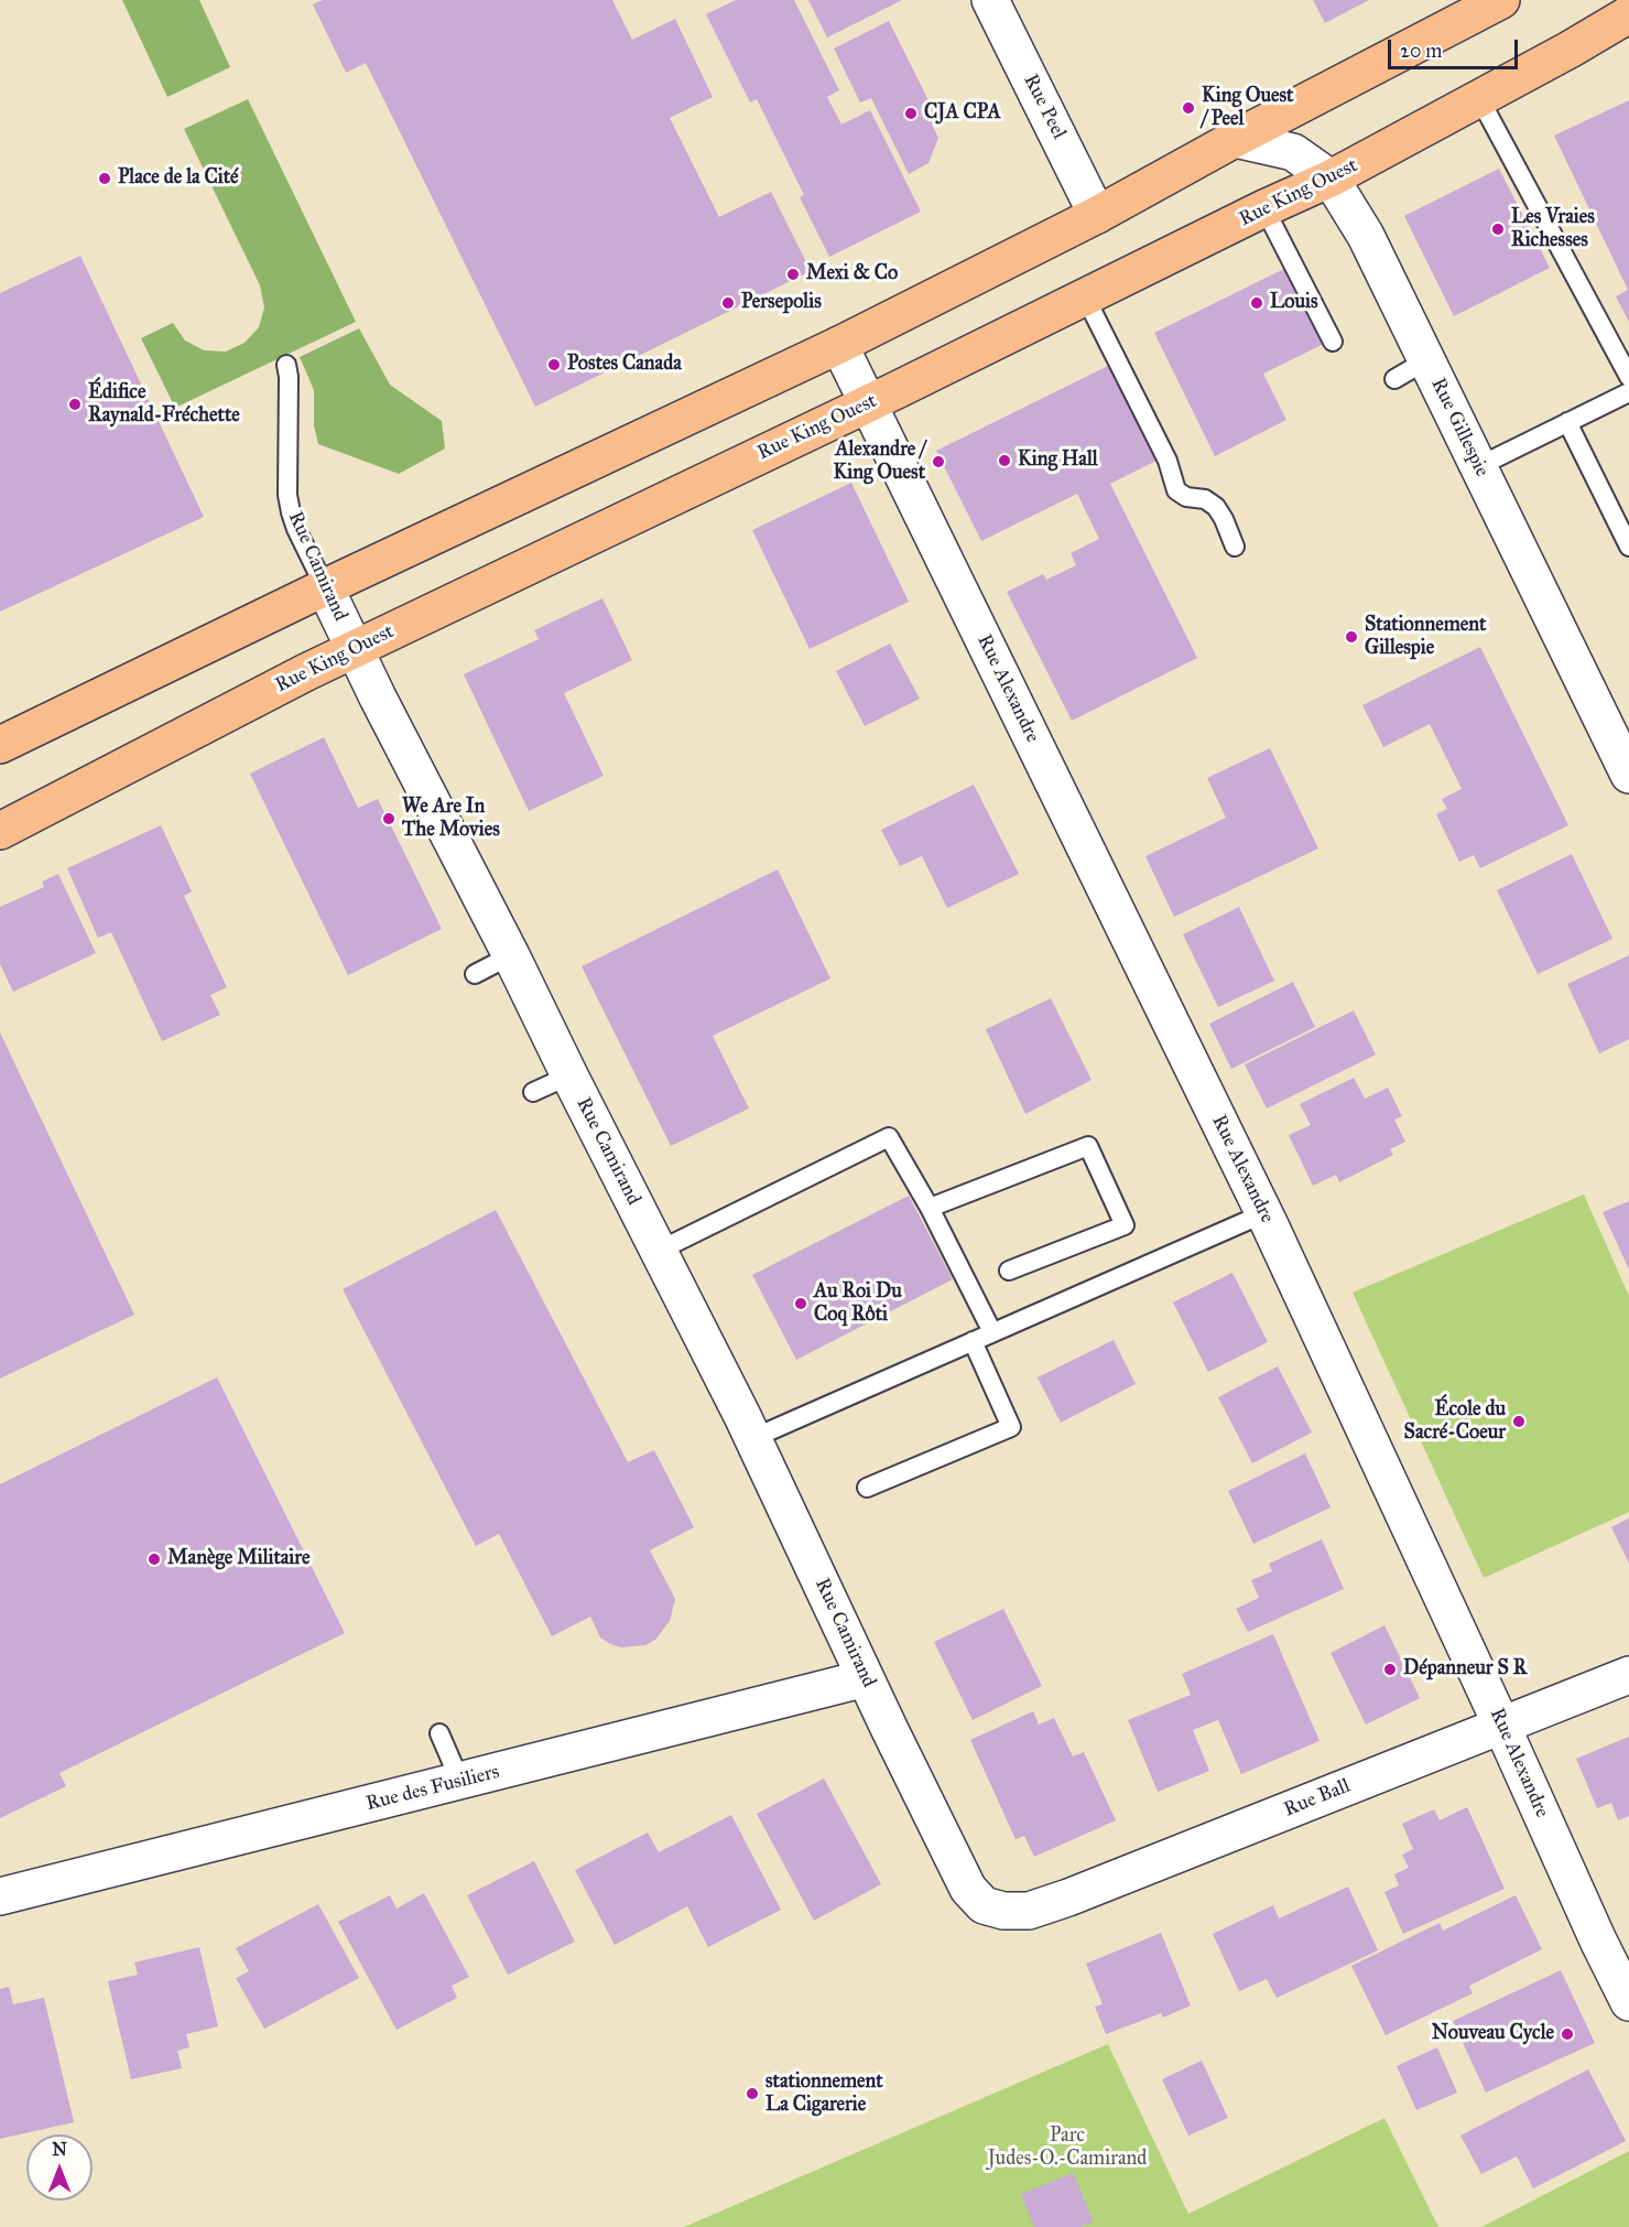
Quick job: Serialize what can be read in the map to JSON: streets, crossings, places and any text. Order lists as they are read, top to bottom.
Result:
{
  "streets": {
    "main road": ["Rue King Ouest"],
    "street": [
      "Rue Peel",
      "Rue Gillespie",
      "Rue Camirand",
      "Rue Alexandre",
      "Rue des Fusiliers",
      "Rue Ball"
    ]
  },
  "crossings": [
    ["Rue King Ouest", "Rue Gillespie"],
    ["Rue King Ouest", "Rue Camirand"],
    ["Rue King Ouest", "Rue Alexandre"],
    ["Rue Camirand", "Rue des Fusiliers"],
    ["Rue Camirand", "Rue Ball"],
    ["Rue Alexandre", "Rue Ball"]
  ],
  "parks": ["Parc Judes-O.-Camirand"],
  "places": [
    "King Ouest / Peel",
    "CJA CPA",
    "Place de la Cité",
    "Les Vraies Richesses",
    "Mexi & Co",
    "Persepolis",
    "Louis",
    "Postes Canada",
    "Édifice Raynald-Fréchette",
    "King Hall",
    "Alexandre / King Ouest",
    "Stationnement Gillespie",
    "We Are In The Movies",
    "Au Roi Du Coq Rôti",
    "École du Sacré-Coeur",
    "Manège Militaire",
    "Dépanneur S R",
    "Nouveau Cycle",
    "stationnement La Cigarerie"
  ],
  "scale_bar": "20 m",
  "north": "top"
}
